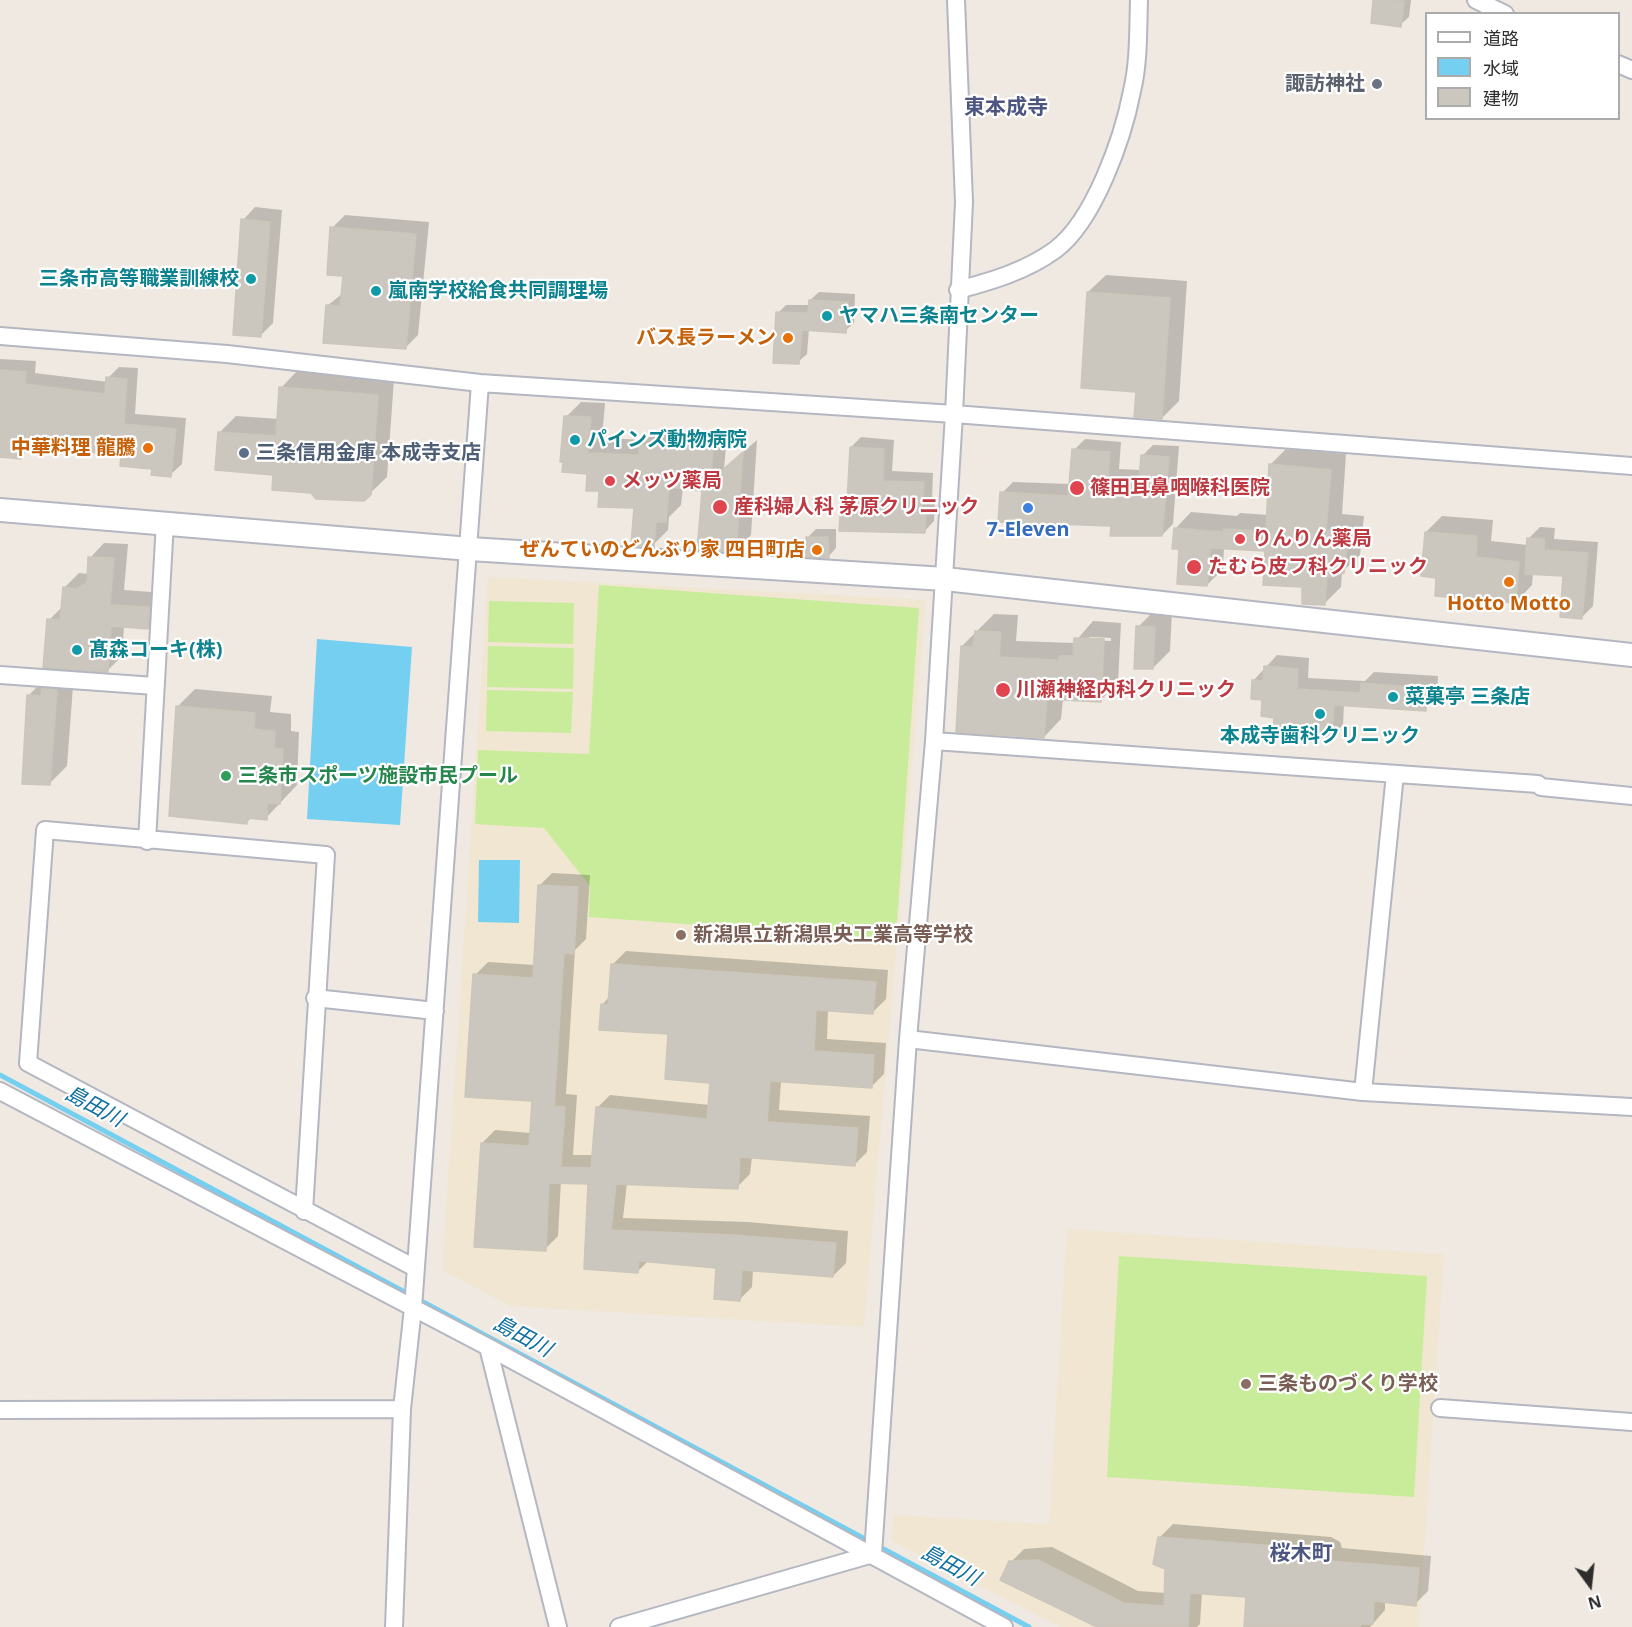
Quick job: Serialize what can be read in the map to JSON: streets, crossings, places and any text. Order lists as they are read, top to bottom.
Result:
{
  "districts": ["東本成寺", "桜木町"],
  "water": ["島田川"],
  "places": [
    "諏訪神社",
    "三条市高等職業訓練校",
    "嵐南学校給食共同調理場",
    "ヤマハ三条南センター",
    "バス長ラーメン",
    "パインズ動物病院",
    "中華料理 龍騰",
    "三条信用金庫 本成寺支店",
    "メッツ薬局",
    "篠田耳鼻咽喉科医院",
    "産科婦人科 茅原クリニック",
    "7-Eleven",
    "りんりん薬局",
    "ぜんていのどんぶり家 四日町店",
    "たむら皮フ科クリニック",
    "Hotto Motto",
    "髙森コーキ(株)",
    "川瀬神経内科クリニック",
    "菜菓亭 三条店",
    "本成寺歯科クリニック",
    "三条市スポーツ施設市民プール",
    "新潟県立新潟県央工業高等学校",
    "三条ものづくり学校"
  ],
  "legend": ["道路", "水域", "建物"],
  "north": "bottom"
}
